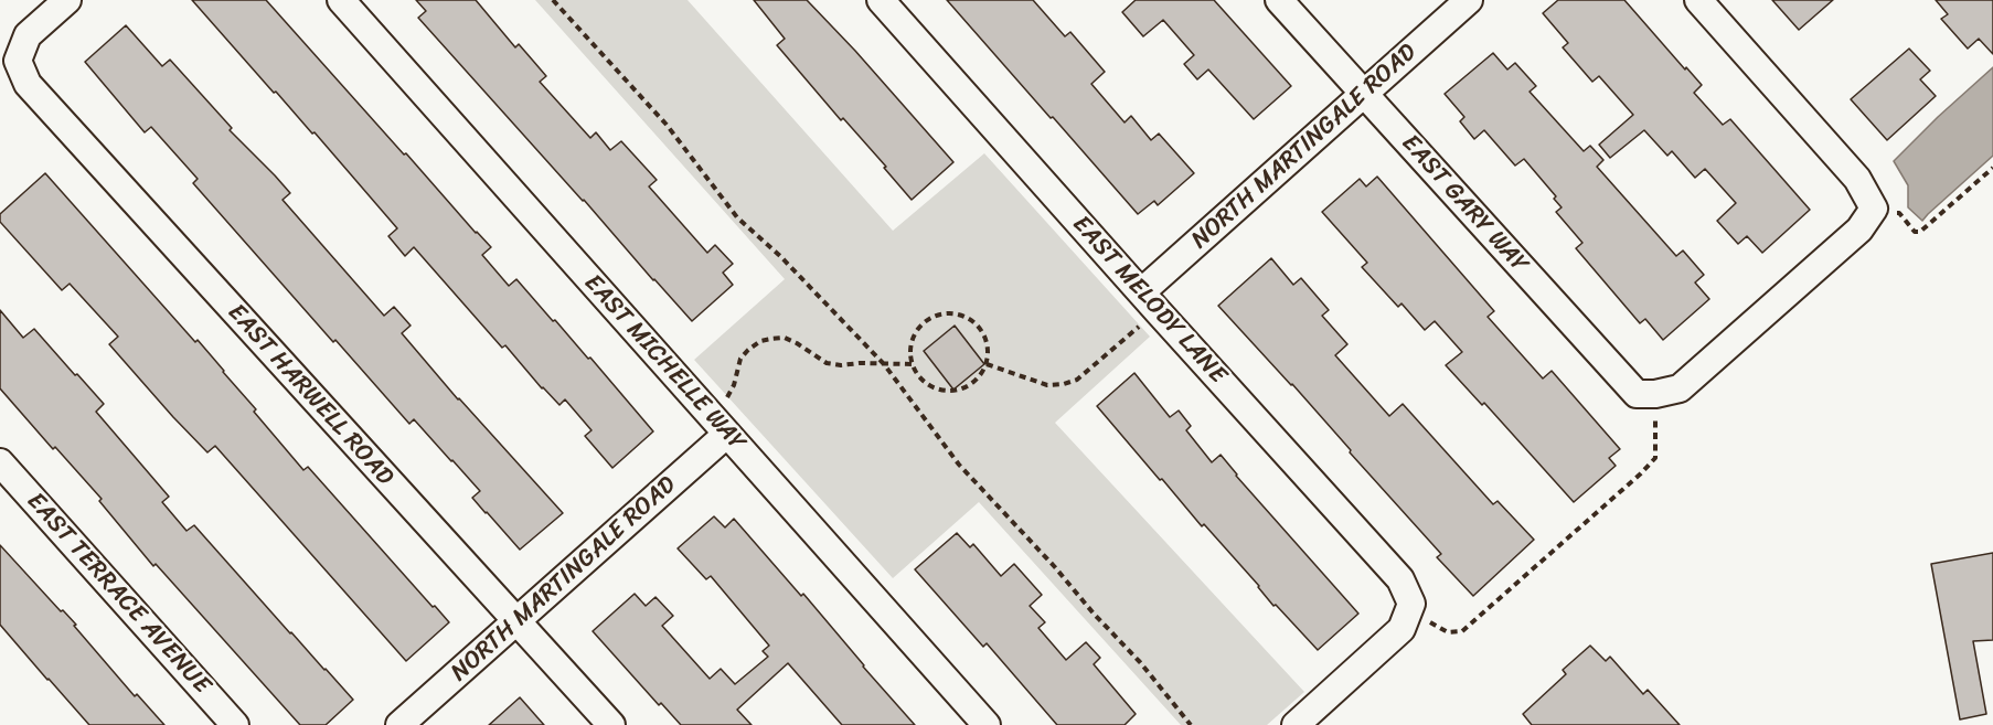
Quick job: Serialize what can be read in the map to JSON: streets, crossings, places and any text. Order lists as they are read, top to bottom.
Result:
{
  "streets": {
    "street": [
      "NORTH MARTINGALE ROAD",
      "EAST GARY WAY",
      "EAST MELODY LANE",
      "EAST MICHELLE WAY",
      "EAST HARWELL ROAD",
      "EAST TERRACE AVENUE"
    ]
  },
  "crossings": [
    ["NORTH MARTINGALE ROAD", "EAST GARY WAY"],
    ["NORTH MARTINGALE ROAD", "EAST MELODY LANE"],
    ["NORTH MARTINGALE ROAD", "EAST MICHELLE WAY"],
    ["NORTH MARTINGALE ROAD", "EAST HARWELL ROAD"]
  ]
}
